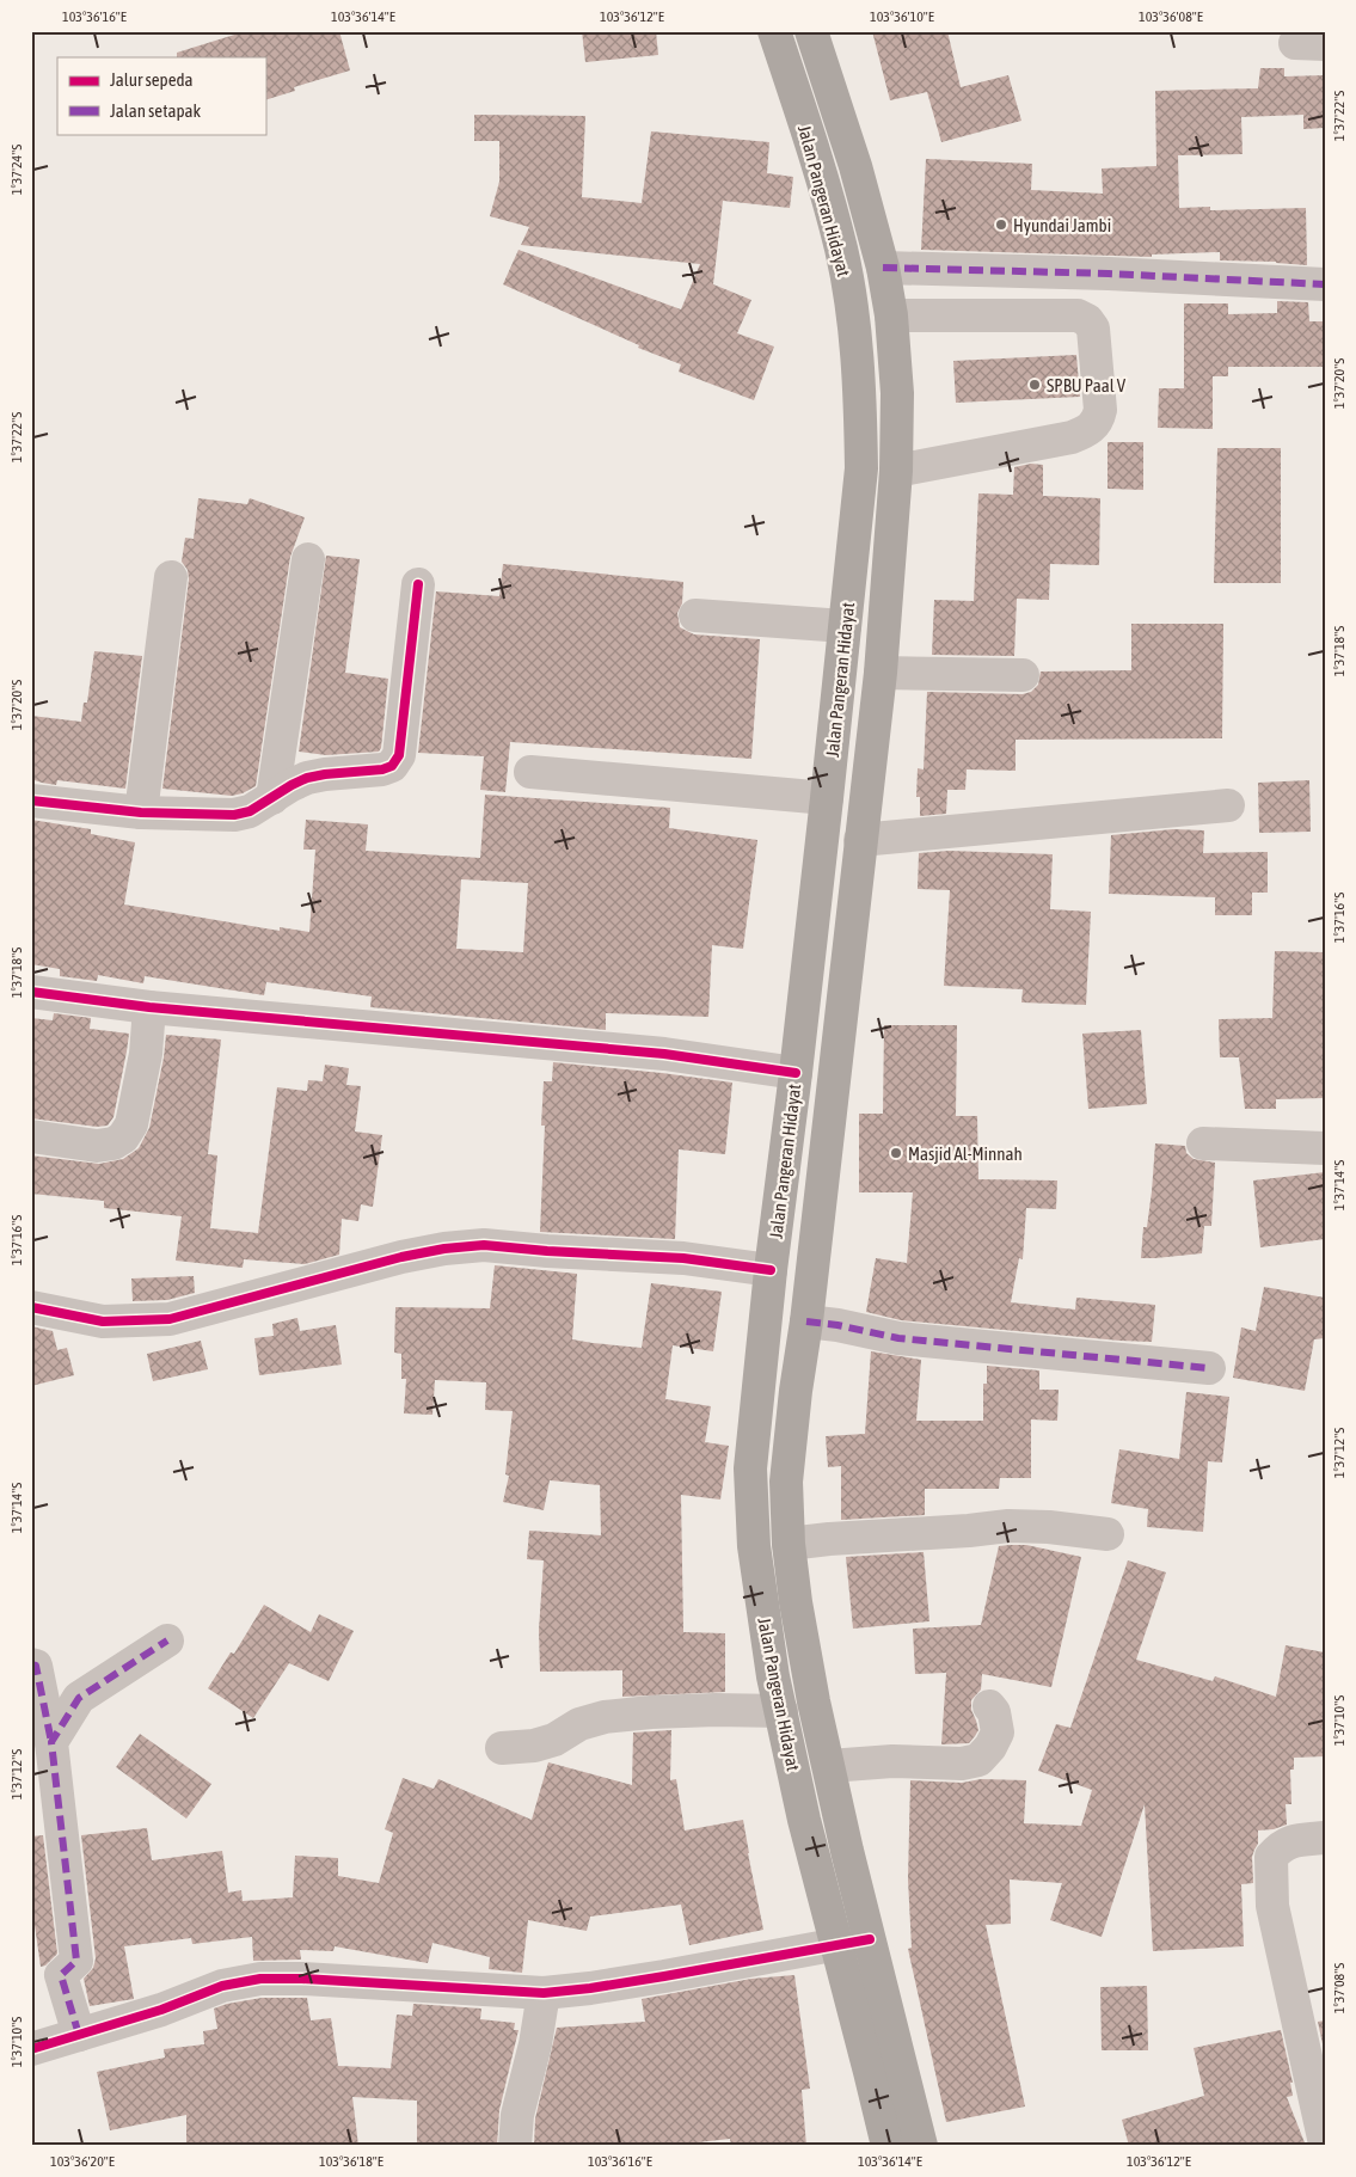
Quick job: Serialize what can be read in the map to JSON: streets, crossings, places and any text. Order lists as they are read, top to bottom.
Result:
{
  "streets": {
    "highway": ["Jalan Pangeran Hidayat"]
  },
  "places": ["Hyundai Jambi", "SPBU Paal V", "Masjid Al-Minnah"],
  "legend": ["Jalur sepeda", "Jalan setapak"],
  "coordinates": [
    "103°36'16\"E",
    "103°36'14\"E",
    "103°36'12\"E",
    "103°36'10\"E",
    "103°36'08\"E",
    "1°37'22\"S",
    "1°37'24\"S",
    "1°37'20\"S",
    "1°37'18\"S",
    "1°37'16\"S",
    "1°37'14\"S",
    "1°37'12\"S",
    "1°37'10\"S",
    "1°37'08\"S",
    "103°36'20\"E",
    "103°36'18\"E"
  ]
}
